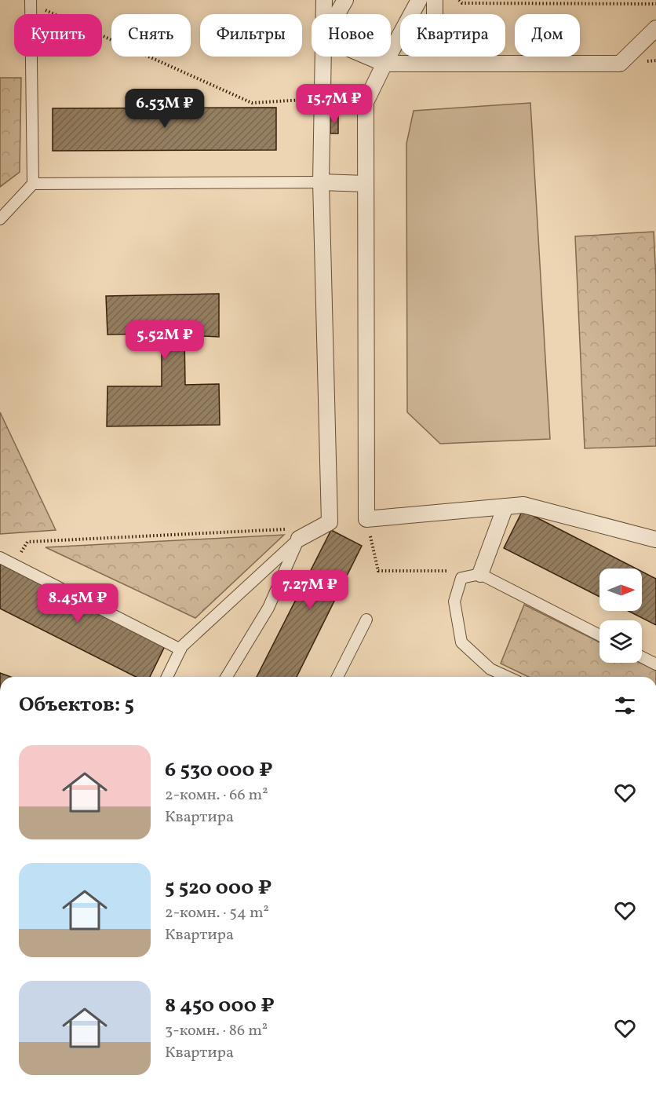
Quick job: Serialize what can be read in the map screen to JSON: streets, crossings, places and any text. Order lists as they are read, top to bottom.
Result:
{
  "north": "right",
  "page": {
    "chip": [
      "Купить",
      "Снять",
      "Фильтры",
      "Новое",
      "Квартира",
      "Дом"
    ],
    "price": [
      "15.7M ₽",
      "6.53M ₽",
      "5.52M ₽",
      "7.27M ₽",
      "8.45M ₽"
    ],
    "heading": "Объектов: 5",
    "list": [
      {
        "name": "6 530 000 ₽",
        "note": "2-комн. · 66 m² · Квартира"
      },
      {
        "name": "5 520 000 ₽",
        "note": "2-комн. · 54 m² · Квартира"
      },
      {
        "name": "8 450 000 ₽",
        "note": "3-комн. · 86 m² · Квартира"
      }
    ]
  }
}
